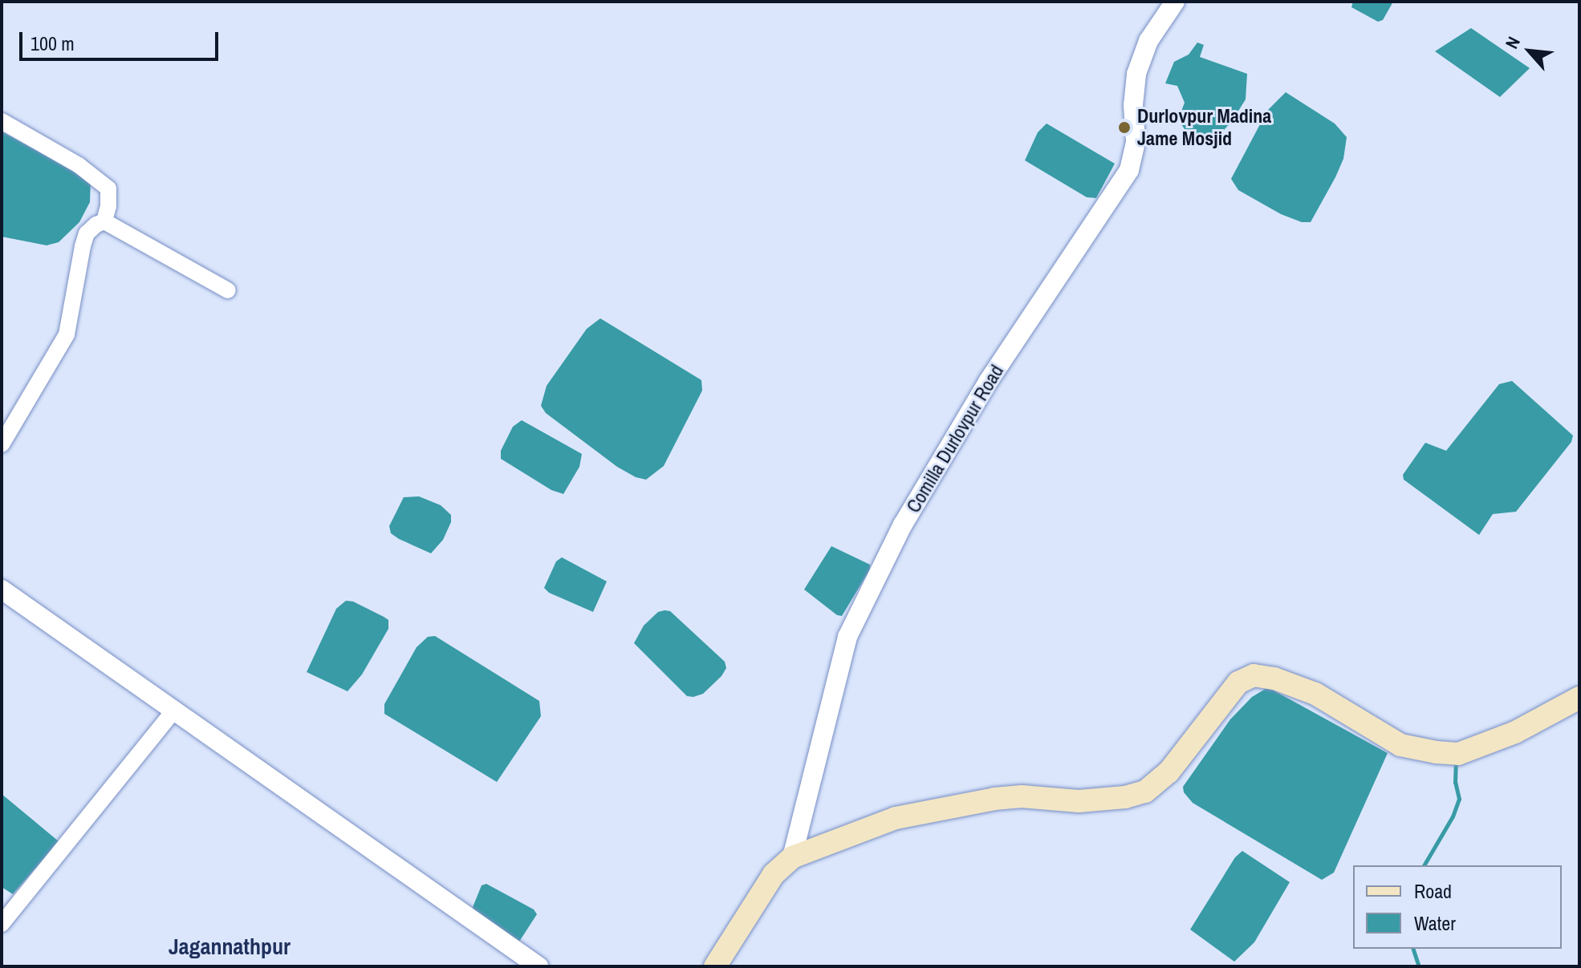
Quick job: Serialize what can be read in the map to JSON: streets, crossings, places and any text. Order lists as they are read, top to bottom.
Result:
{
  "streets": {
    "street": ["Comilla Durlovpur Road"]
  },
  "districts": ["Jagannathpur"],
  "places": ["Durlovpur Madina Jame Mosjid"],
  "legend": ["Road", "Water"],
  "scale_bar": "100 m",
  "north": "top left"
}
